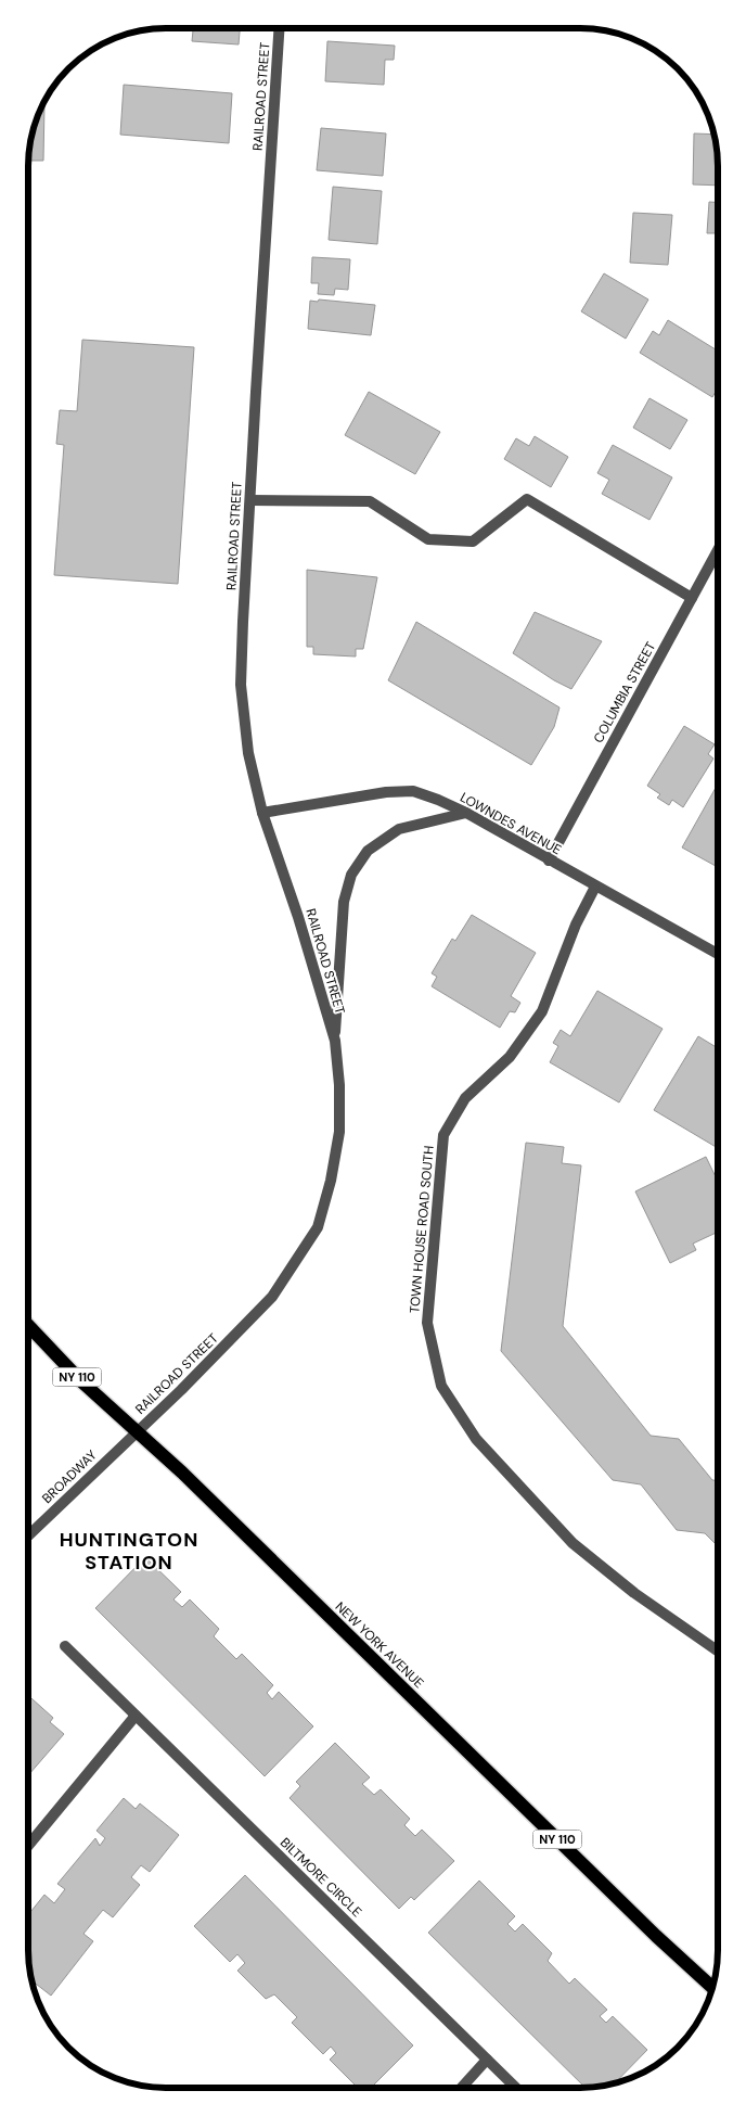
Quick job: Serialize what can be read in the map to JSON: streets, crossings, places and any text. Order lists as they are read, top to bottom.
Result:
{
  "streets": {
    "main road": ["NY 110", "NEW YORK AVENUE"],
    "street": [
      "RAILROAD STREET",
      "COLUMBIA STREET",
      "LOWNDES AVENUE",
      "TOWN HOUSE ROAD SOUTH",
      "BROADWAY",
      "BILTMORE CIRCLE"
    ]
  },
  "crossings": [
    ["RAILROAD STREET", "LOWNDES AVENUE"],
    ["RAILROAD STREET", "BROADWAY"],
    ["RAILROAD STREET", "NEW YORK AVENUE"],
    ["COLUMBIA STREET", "LOWNDES AVENUE"],
    ["LOWNDES AVENUE", "TOWN HOUSE ROAD SOUTH"],
    ["BROADWAY", "NEW YORK AVENUE"]
  ],
  "districts": ["HUNTINGTON STATION"]
}
